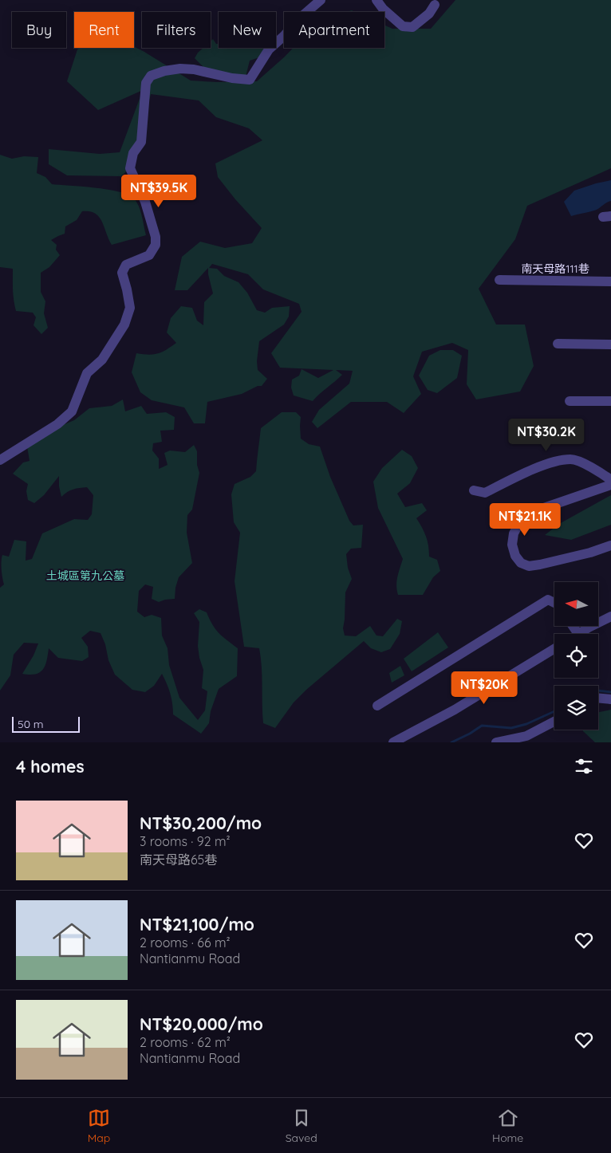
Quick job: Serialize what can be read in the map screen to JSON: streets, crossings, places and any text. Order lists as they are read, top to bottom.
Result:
{
  "streets": {
    "street": ["南天母路111巷"]
  },
  "parks": ["土城區第九公墓"],
  "scale_bar": "50 m",
  "north": "left",
  "page": {
    "chip": [
      "Buy",
      "Rent",
      "Filters",
      "New",
      "Apartment"
    ],
    "price": [
      "NT$39.5K",
      "NT$30.2K",
      "NT$21.1K",
      "NT$20K"
    ],
    "scale": "50 m",
    "heading": "4 homes",
    "list": [
      {
        "name": "NT$30,200/mo",
        "note": "3 rooms · 92 m² · 南天母路65巷"
      },
      {
        "name": "NT$21,100/mo",
        "note": "2 rooms · 66 m² · Nantianmu Road"
      },
      {
        "name": "NT$20,000/mo",
        "note": "2 rooms · 62 m² · Nantianmu Road"
      }
    ],
    "tabs": ["Map", "Saved", "Home"]
  }
}
